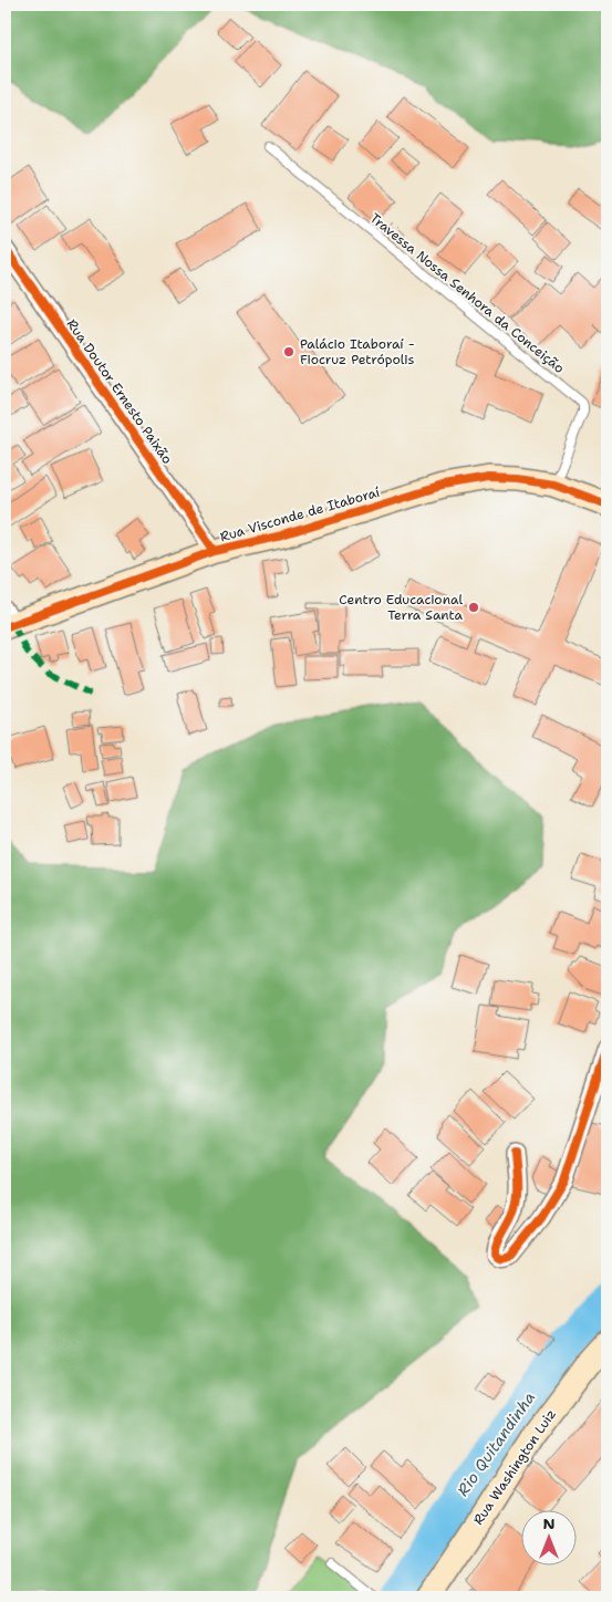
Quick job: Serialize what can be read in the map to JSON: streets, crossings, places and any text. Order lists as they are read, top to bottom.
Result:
{
  "streets": {
    "street": ["Rua Doutor Ernesto Paixão", "Rua Visconde de Itaboraí", "Rua Washington Luiz"],
    "lane": ["Travessa Nossa Senhora da Conceição"]
  },
  "crossings": [
    ["Travessa Nossa Senhora da Conceição", "Rua Visconde de Itaboraí"],
    ["Rua Doutor Ernesto Paixão", "Rua Visconde de Itaboraí"]
  ],
  "water": ["Rio Quitandinha"],
  "places": ["Palácio Itaboraí - Fiocruz Petrópolis", "Centro Educacional Terra Santa"],
  "north": "top"
}
